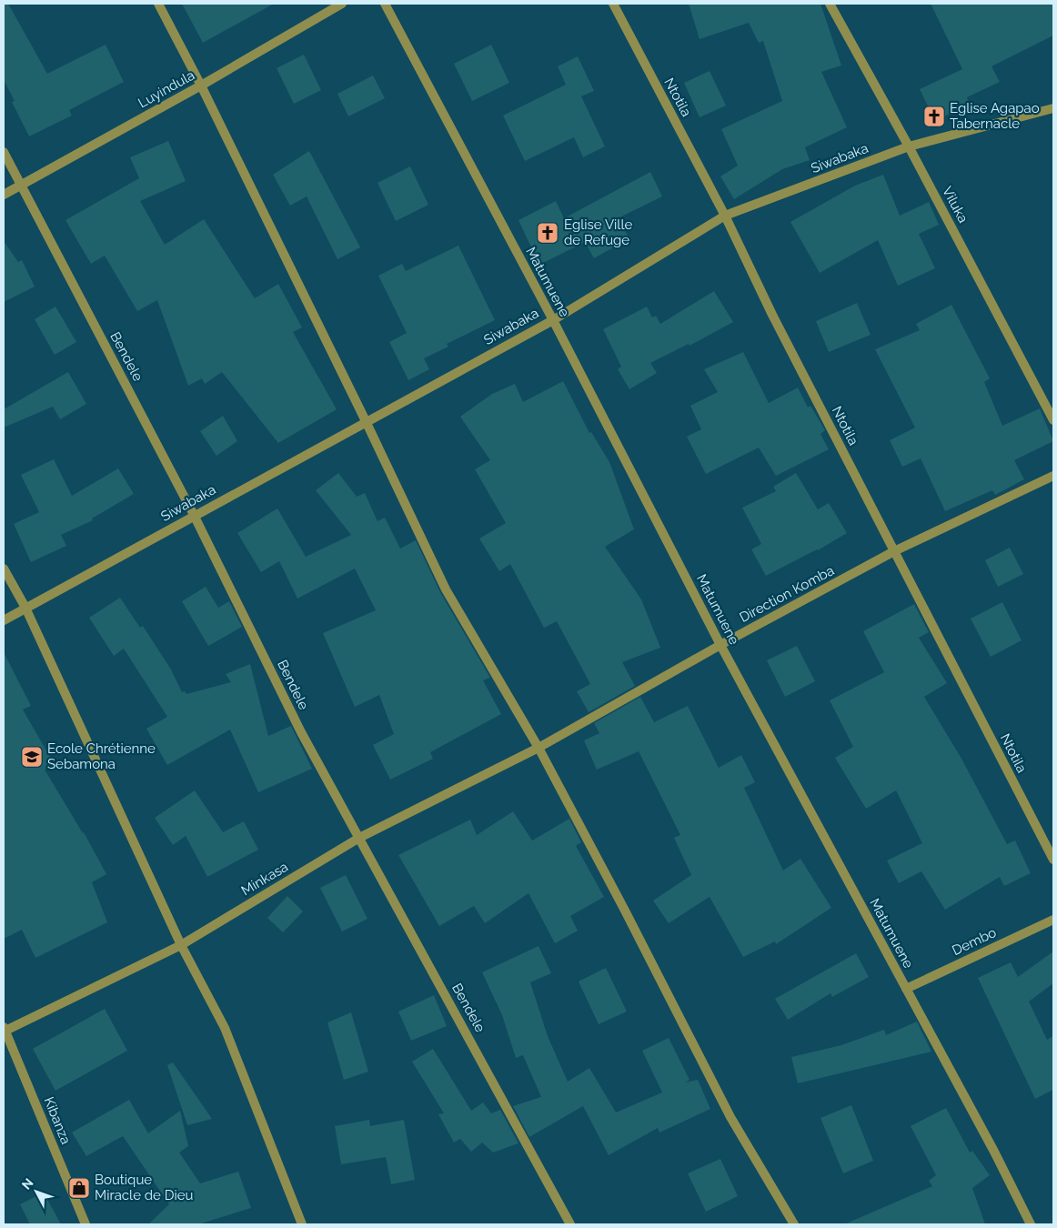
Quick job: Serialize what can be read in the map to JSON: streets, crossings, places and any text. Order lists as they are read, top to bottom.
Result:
{
  "streets": {
    "street": [
      "Luyindula",
      "Ntotila",
      "Siwabaka",
      "Viluka",
      "Matumuene",
      "Bendele",
      "Direction Komba",
      "Minkasa",
      "Dembo",
      "Kibanza"
    ]
  },
  "crossings": [
    ["Luyindula", "Bendele"],
    ["Ntotila", "Siwabaka"],
    ["Ntotila", "Direction Komba"],
    ["Siwabaka", "Viluka"],
    ["Siwabaka", "Matumuene"],
    ["Siwabaka", "Bendele"],
    ["Matumuene", "Direction Komba"],
    ["Matumuene", "Dembo"],
    ["Bendele", "Minkasa"],
    ["Direction Komba", "Minkasa"],
    ["Minkasa", "Kibanza"]
  ],
  "places": {
    "church": ["Eglise Agapao Tabernacle", "Eglise Ville de Refuge"],
    "school or university": ["Ecole Chrétienne Sebamona"],
    "shop": ["Boutique Miracle de Dieu"]
  },
  "north": "top left"
}
